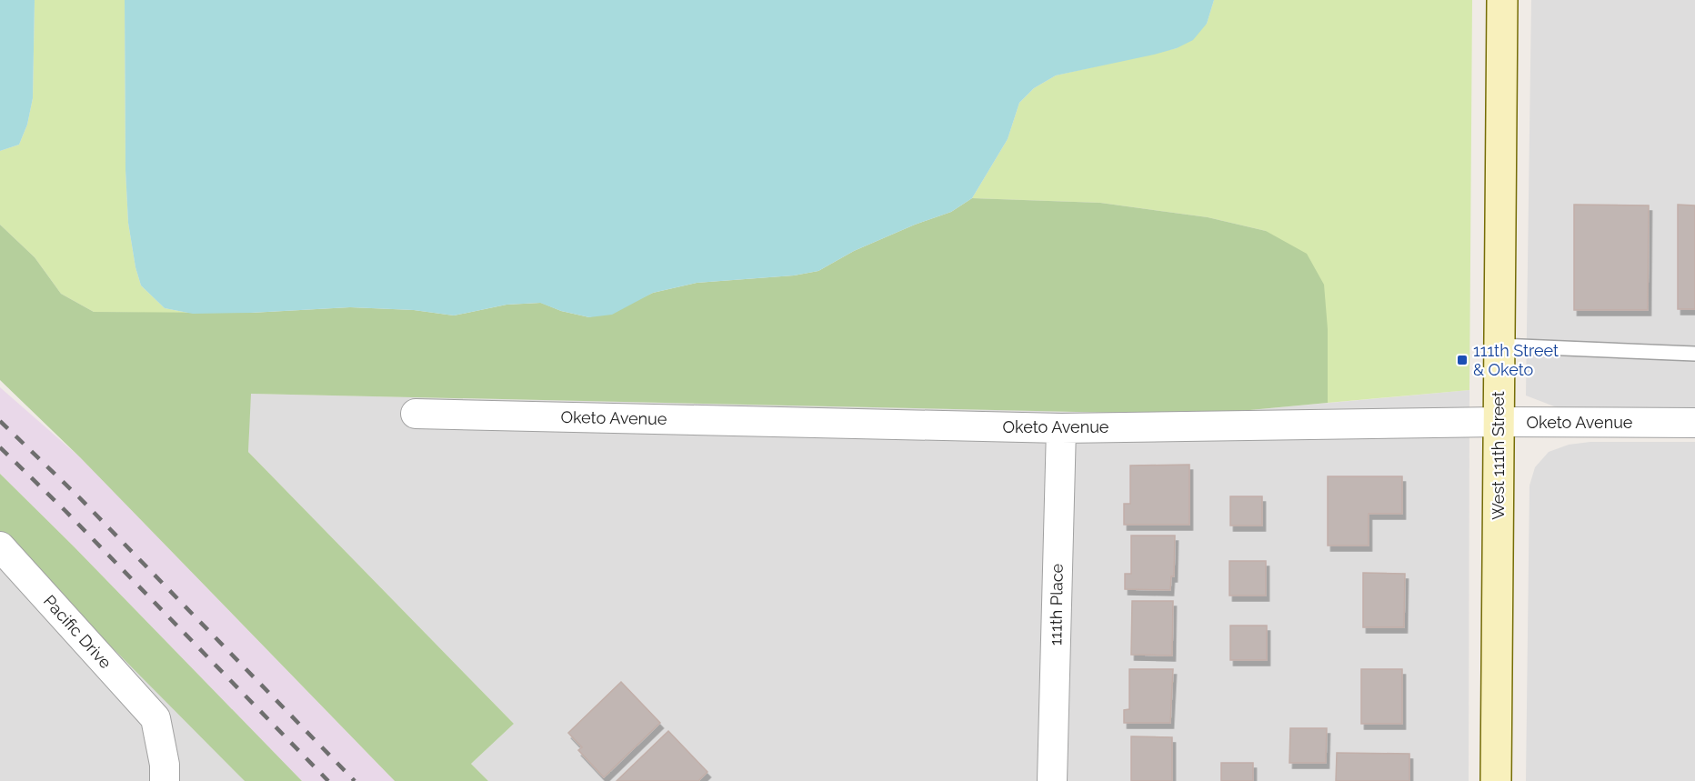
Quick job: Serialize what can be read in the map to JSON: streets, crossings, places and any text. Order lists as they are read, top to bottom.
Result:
{
  "streets": {
    "main road": ["West 111th Street"],
    "street": ["Oketo Avenue", "111th Place", "Pacific Drive"]
  },
  "crossings": [
    ["Oketo Avenue", "West 111th Street"],
    ["Oketo Avenue", "111th Place"]
  ],
  "places": {
    "transit": ["111th Street & Oketo"]
  }
}
